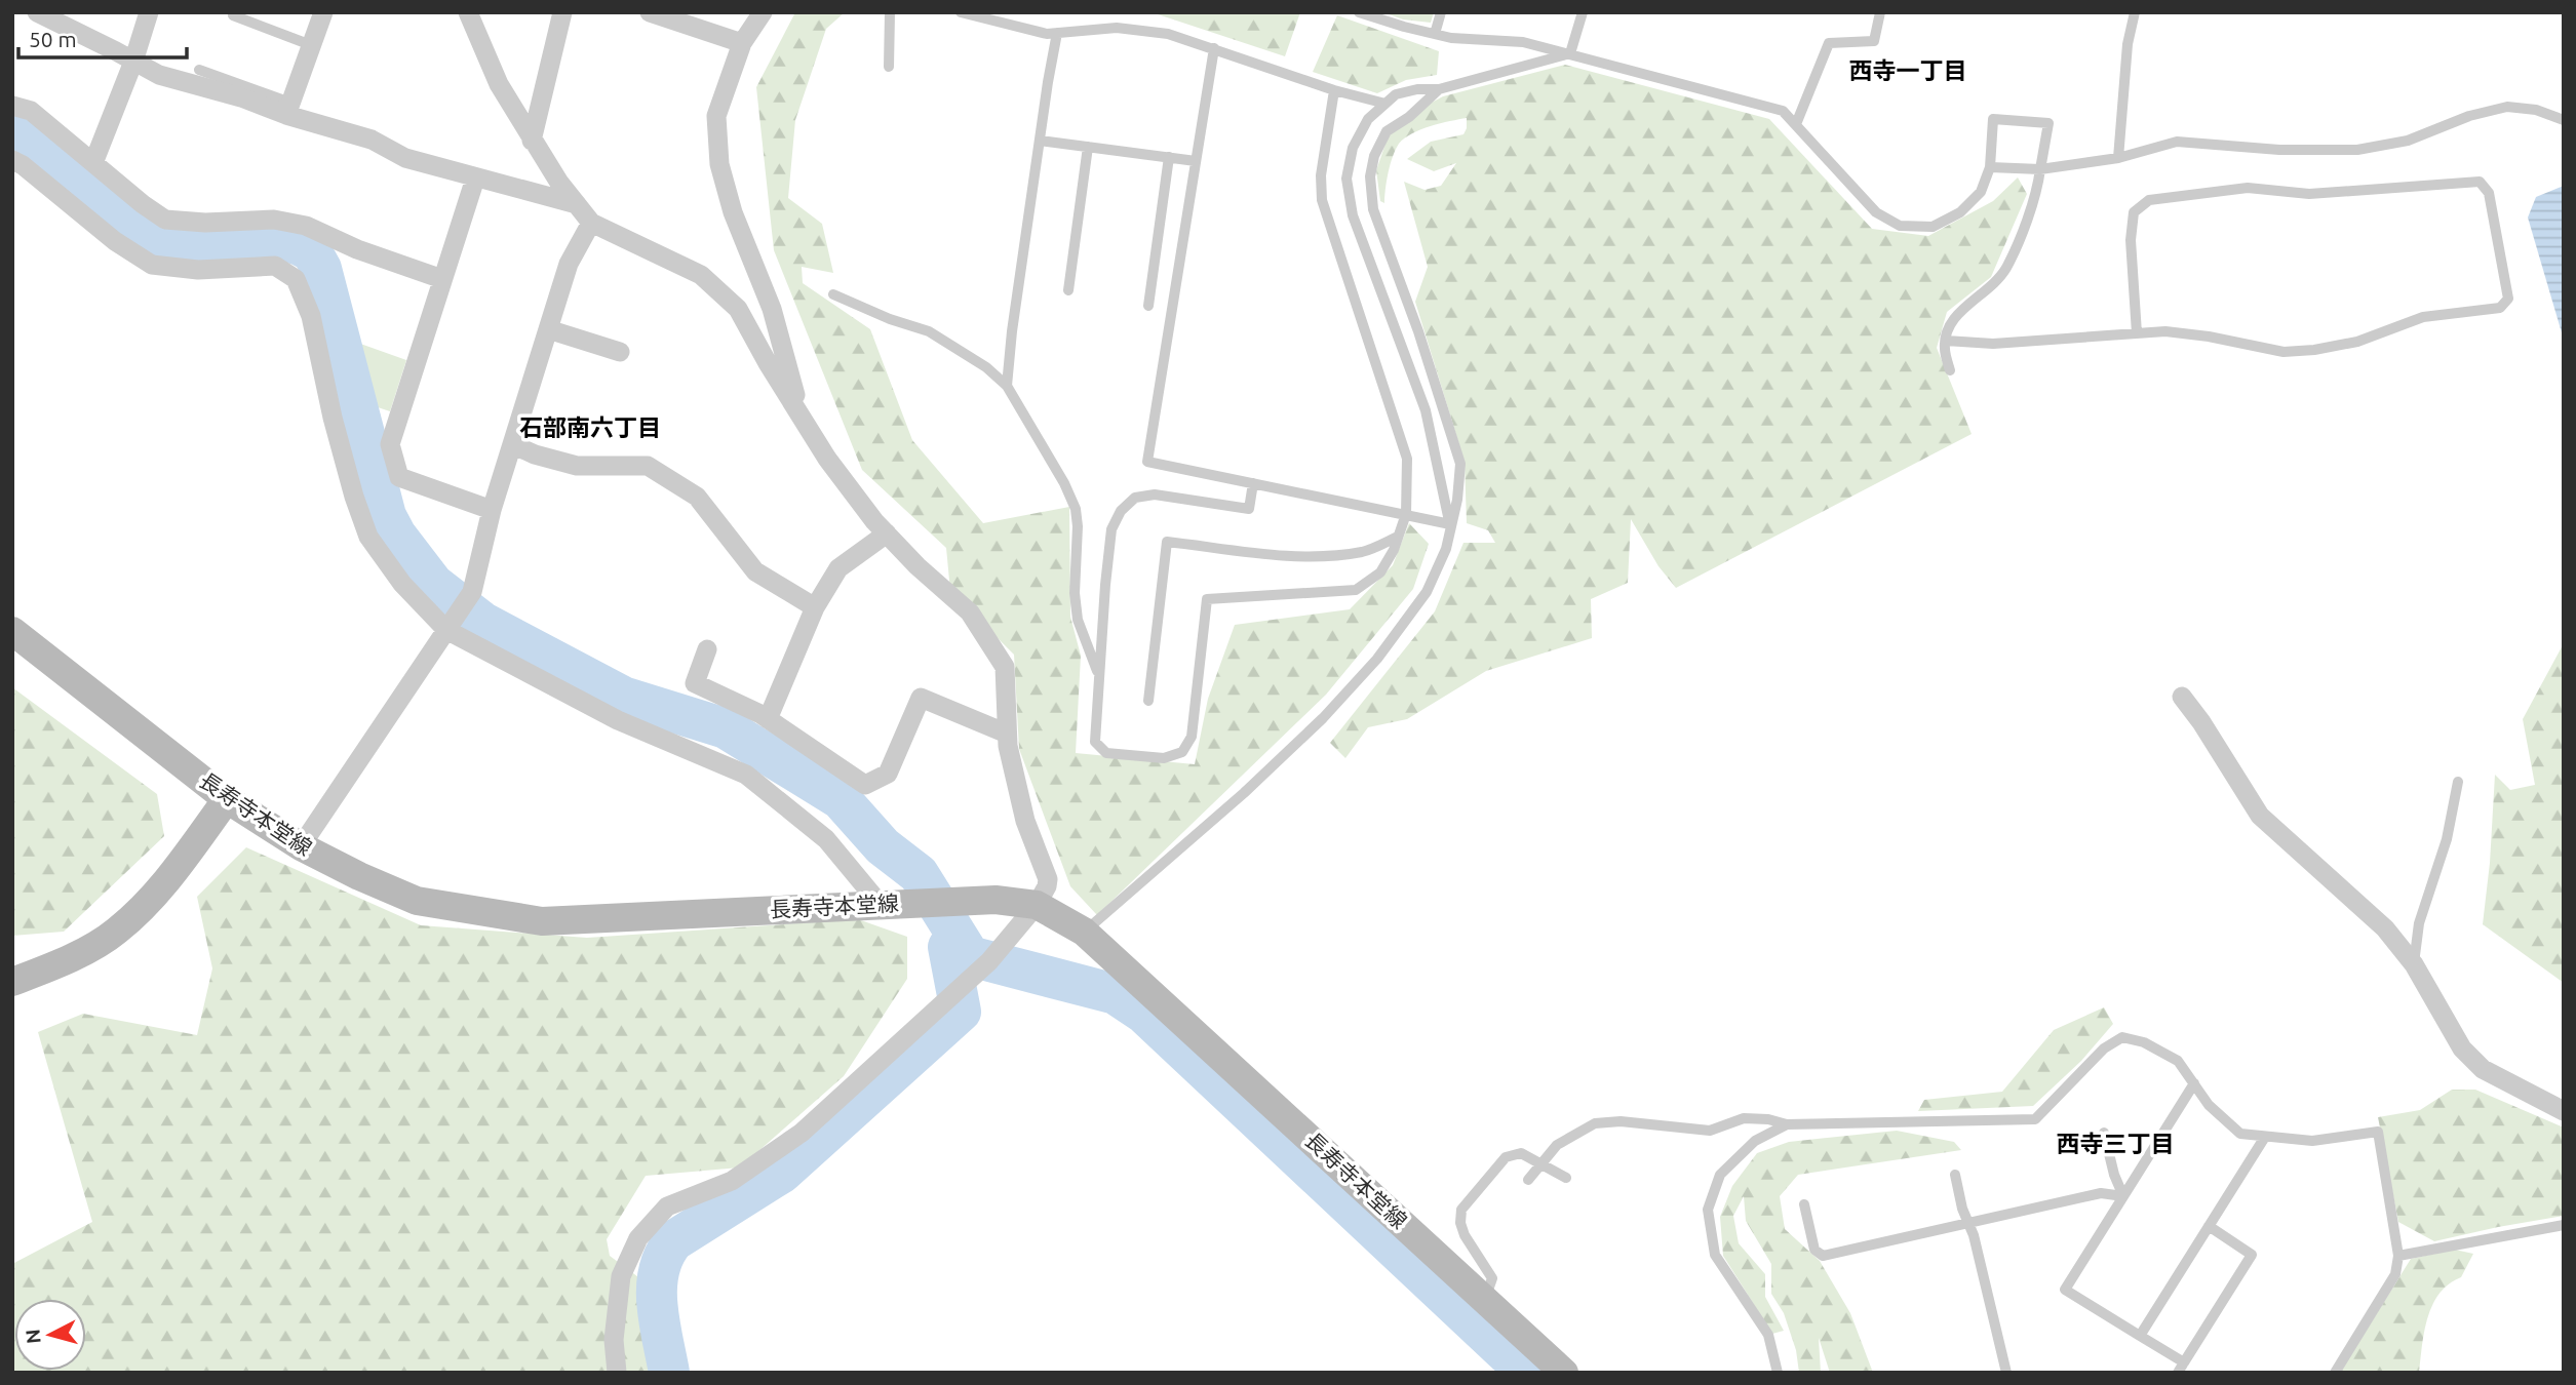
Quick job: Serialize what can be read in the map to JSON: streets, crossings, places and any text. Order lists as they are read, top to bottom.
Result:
{
  "streets": {
    "main road": ["長寿寺本堂線"]
  },
  "districts": ["西寺一丁目", "石部南六丁目", "西寺三丁目"],
  "scale_bar": "50 m",
  "north": "left"
}
